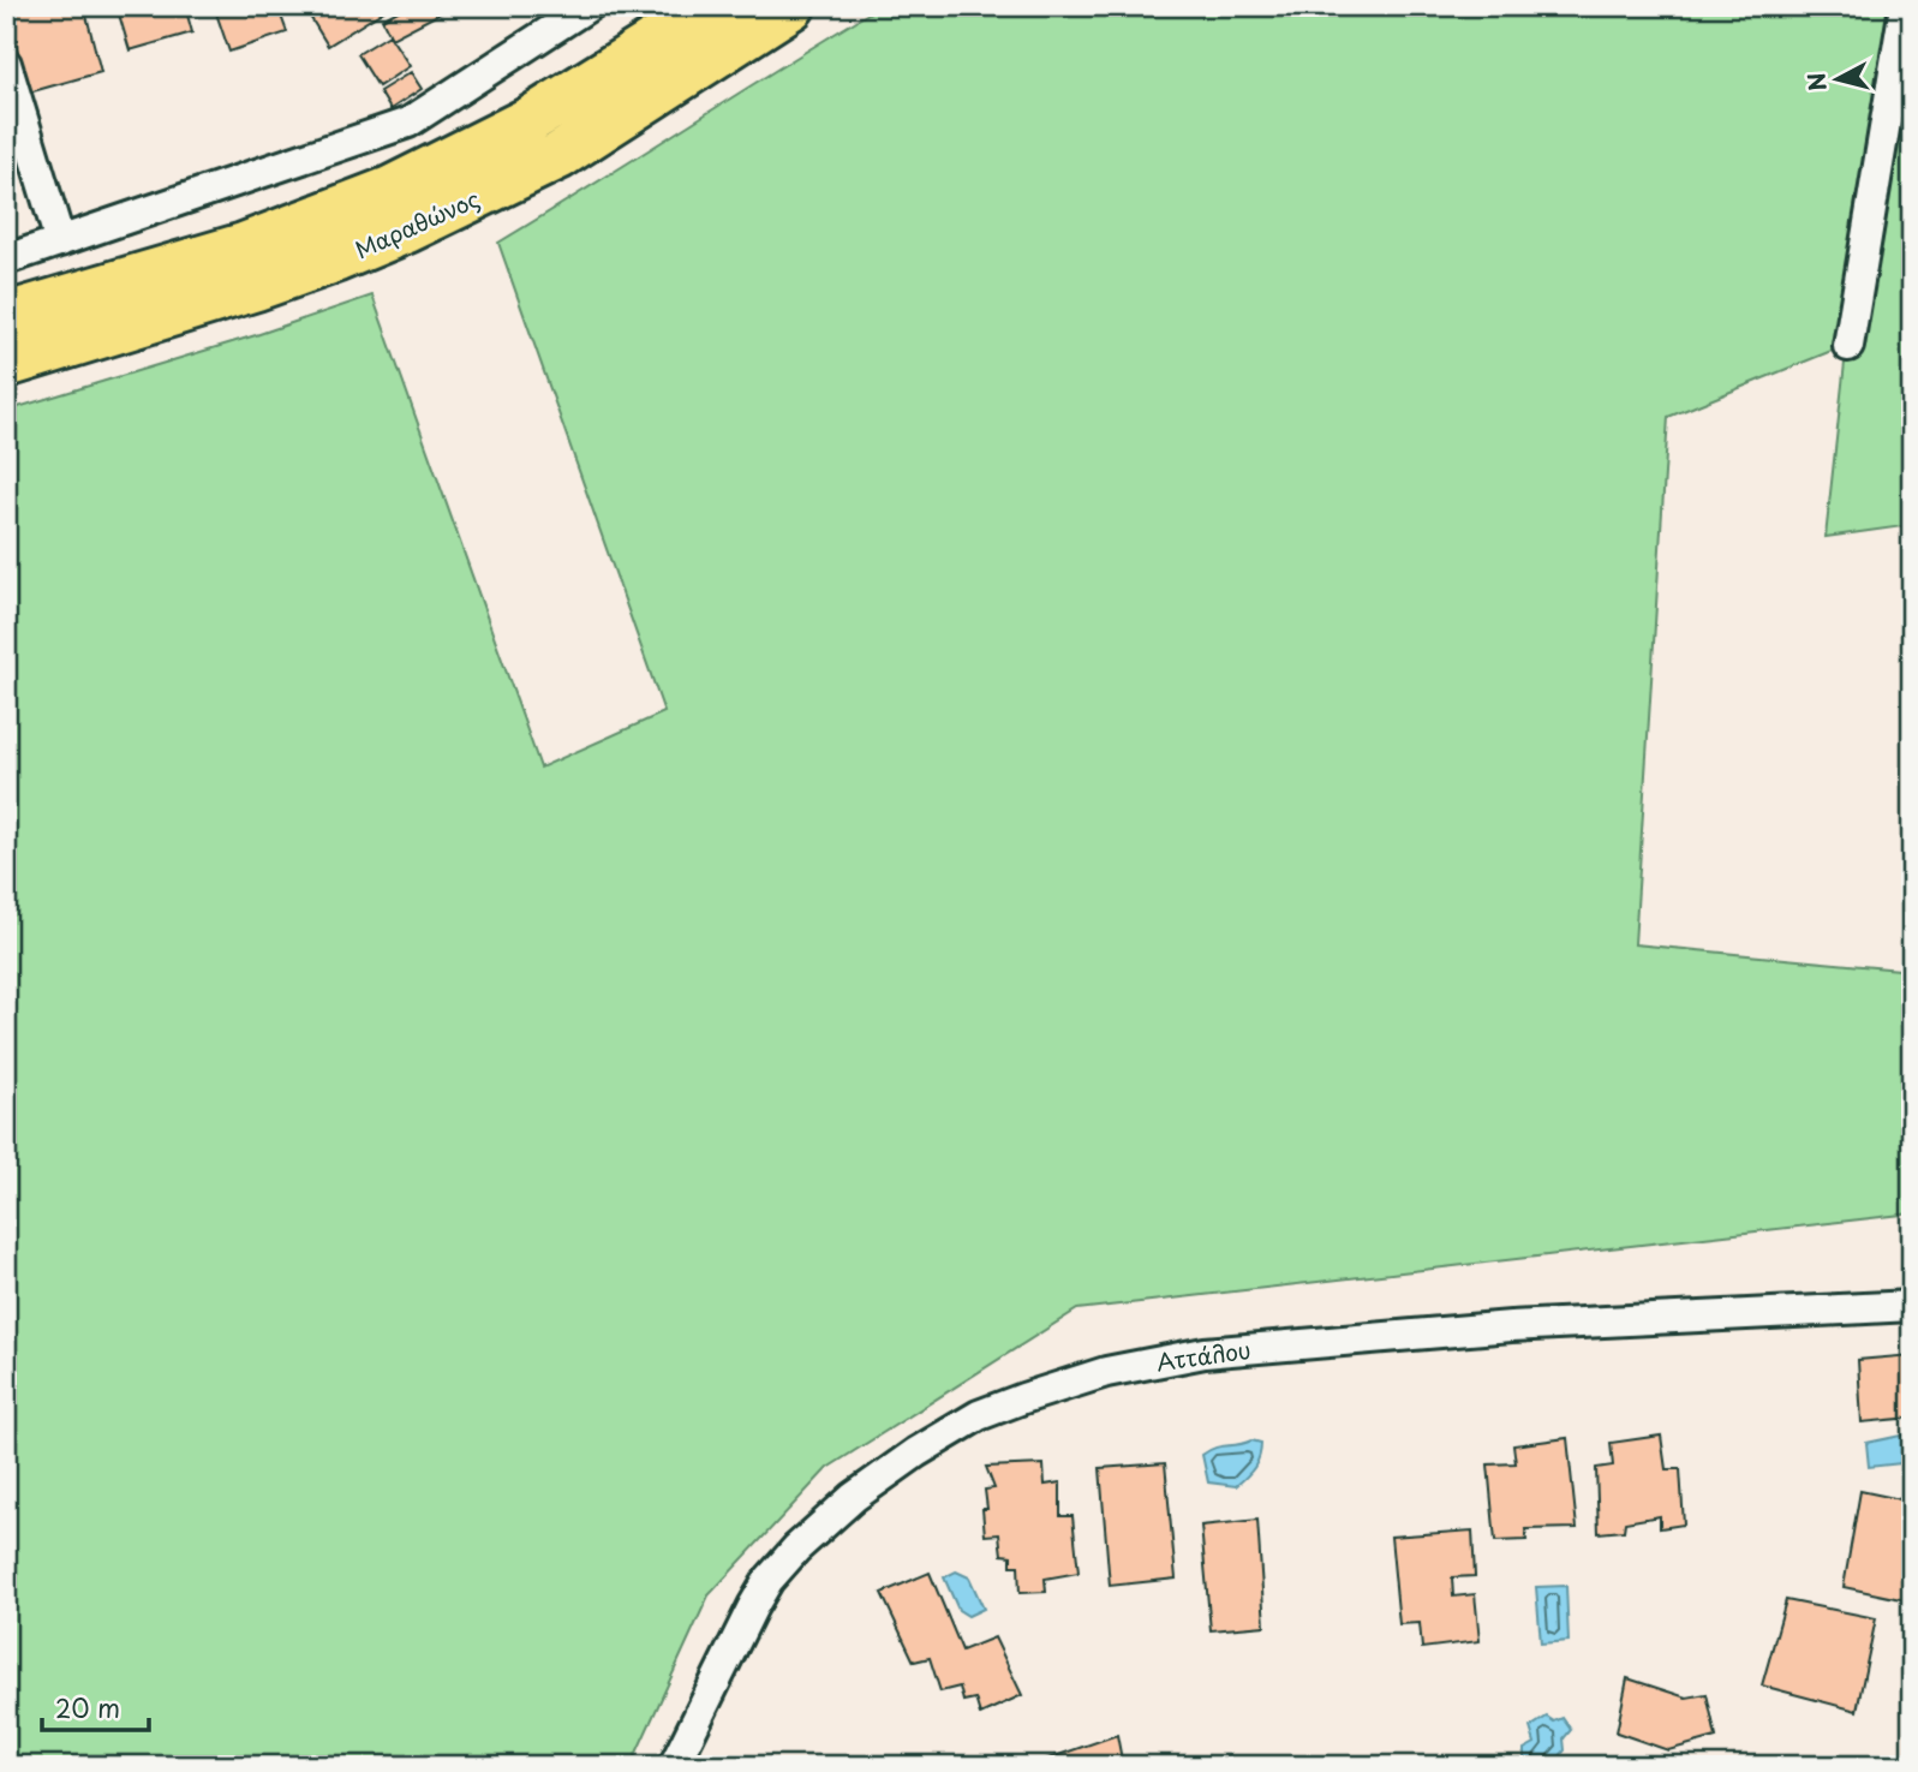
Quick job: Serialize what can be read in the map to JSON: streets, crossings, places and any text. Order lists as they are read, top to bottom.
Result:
{
  "streets": {
    "main road": ["Μαραθώνος"],
    "street": ["Αττάλου"]
  },
  "scale_bar": "20 m",
  "north": "left"
}
